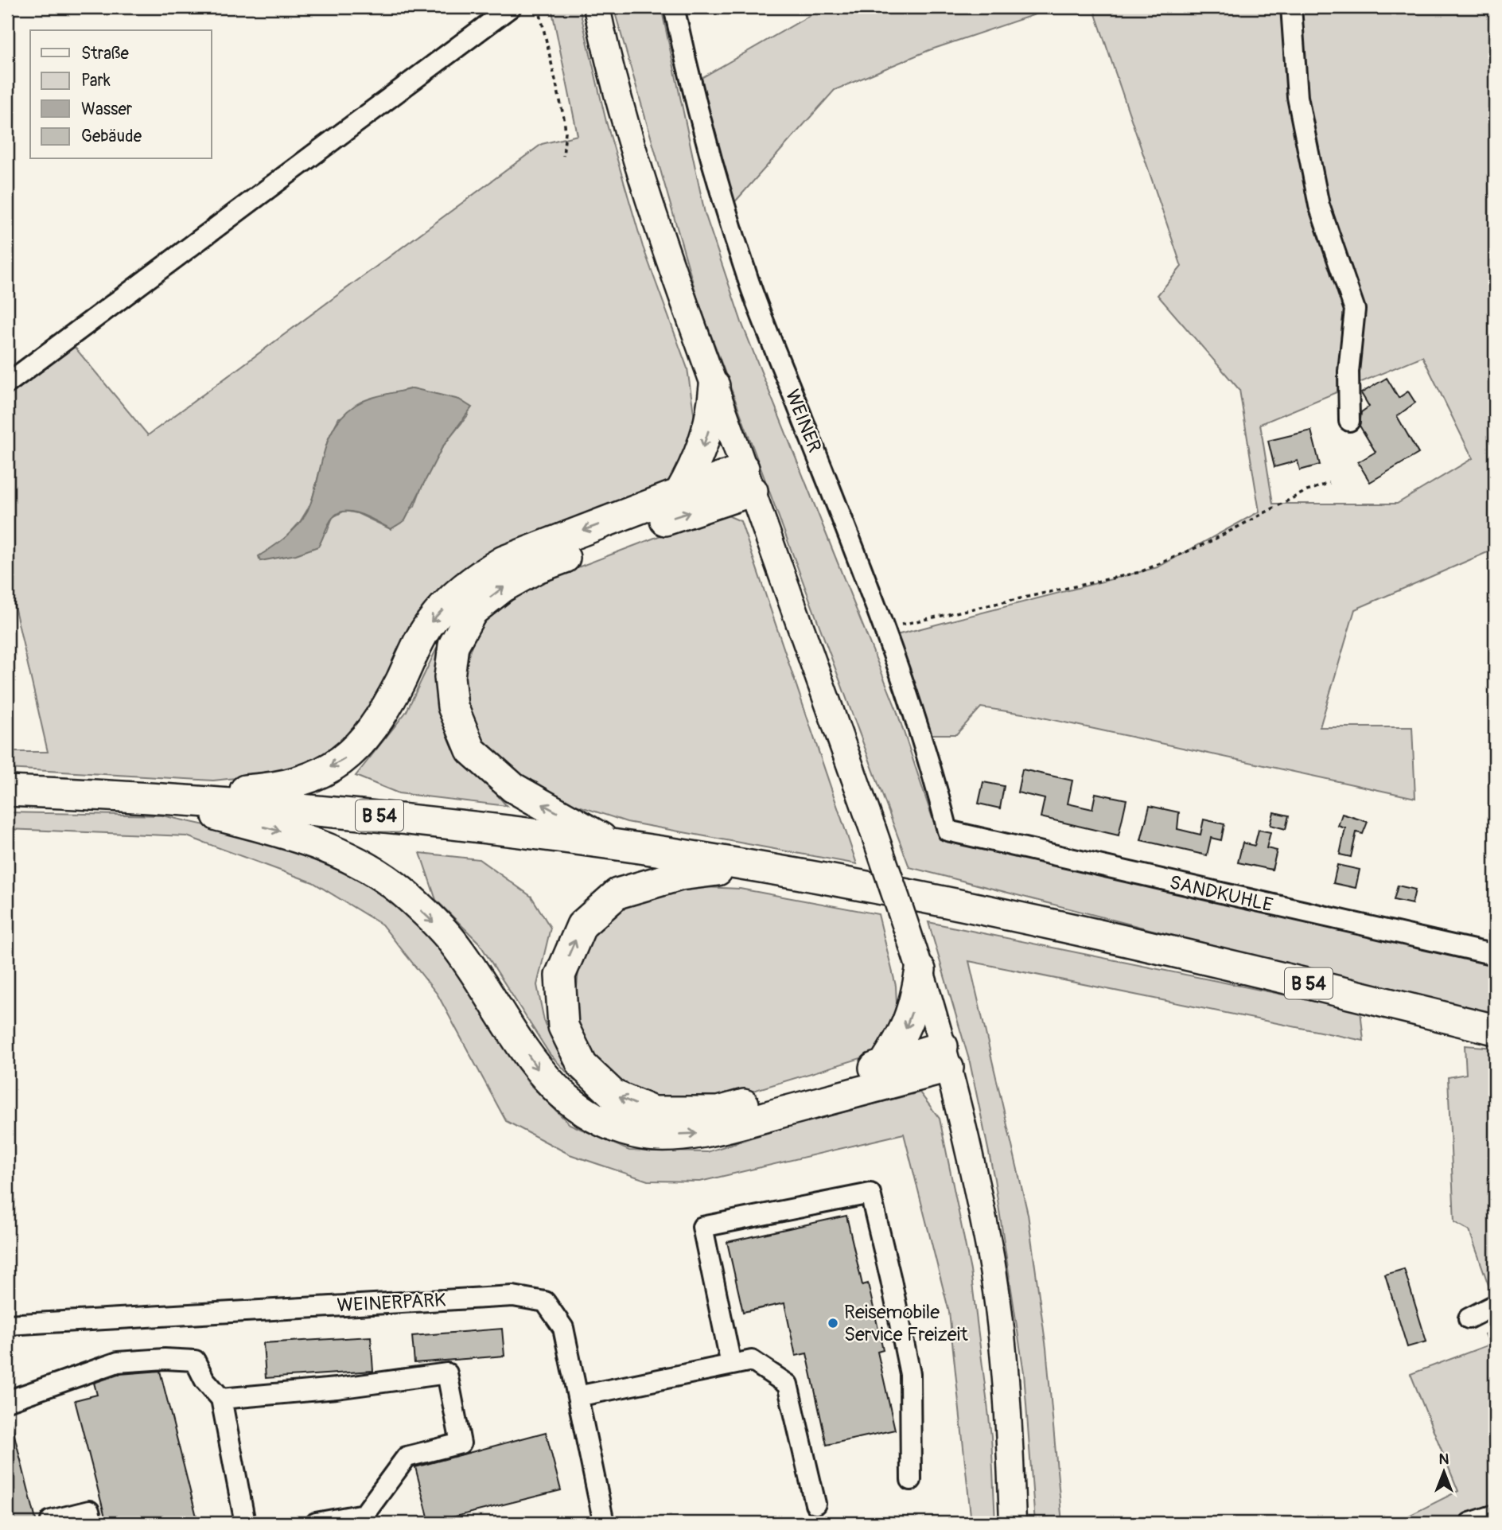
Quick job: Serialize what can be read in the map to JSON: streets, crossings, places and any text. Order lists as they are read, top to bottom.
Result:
{
  "streets": {
    "highway": ["B 54"],
    "street": ["WEINER", "SANDKUHLE", "WEINERPARK"]
  },
  "crossings": [
    ["WEINER", "SANDKUHLE"]
  ],
  "places": ["Reisemobile Service Freizeit"],
  "legend": [
    "Straße",
    "Park",
    "Wasser",
    "Gebäude"
  ],
  "north": "top"
}
